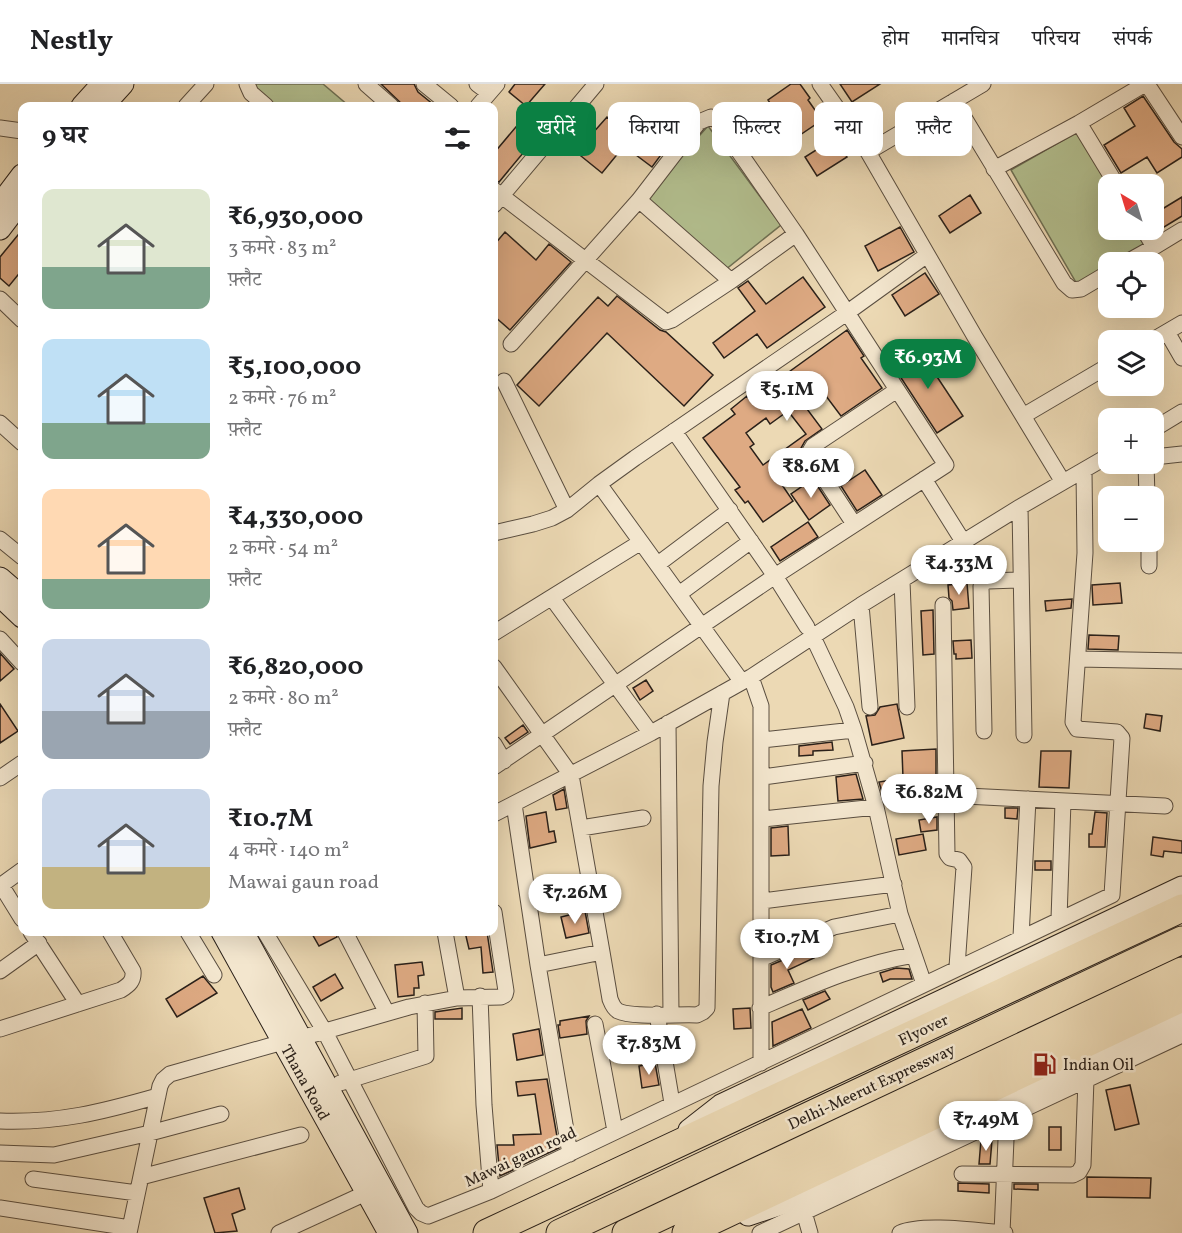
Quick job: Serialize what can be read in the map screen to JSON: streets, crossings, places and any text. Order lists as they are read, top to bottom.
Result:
{
  "streets": {
    "highway": ["Flyover", "Delhi-Meerut Expressway"],
    "street": ["Thana Road", "Mawai gaun road"]
  },
  "places": {
    "fuel station": ["Indian Oil"]
  },
  "north": "top left",
  "page": {
    "header": "Nestly",
    "nav": [
      "होम",
      "मानचित्र",
      "परिचय",
      "संपर्क"
    ],
    "chip": [
      "खरीदें",
      "किराया",
      "फ़िल्टर",
      "नया",
      "फ़्लैट"
    ],
    "heading": "9 घर",
    "map_buttons": ["+", "−"],
    "list": [
      {
        "name": "₹6,930,000",
        "note": "3 कमरे · 83 m² · फ़्लैट"
      },
      {
        "name": "₹5,100,000",
        "note": "2 कमरे · 76 m² · फ़्लैट"
      },
      {
        "name": "₹4,330,000",
        "note": "2 कमरे · 54 m² · फ़्लैट"
      },
      {
        "name": "₹6,820,000",
        "note": "2 कमरे · 80 m² · फ़्लैट"
      },
      {
        "name": "₹10.7M",
        "note": "4 कमरे · 140 m² · Mawai gaun road"
      }
    ],
    "price": [
      "₹6.93M",
      "₹5.1M",
      "₹8.6M",
      "₹4.33M",
      "₹6.82M",
      "₹7.26M",
      "₹10.7M",
      "₹7.83M",
      "₹7.49M"
    ]
  }
}
